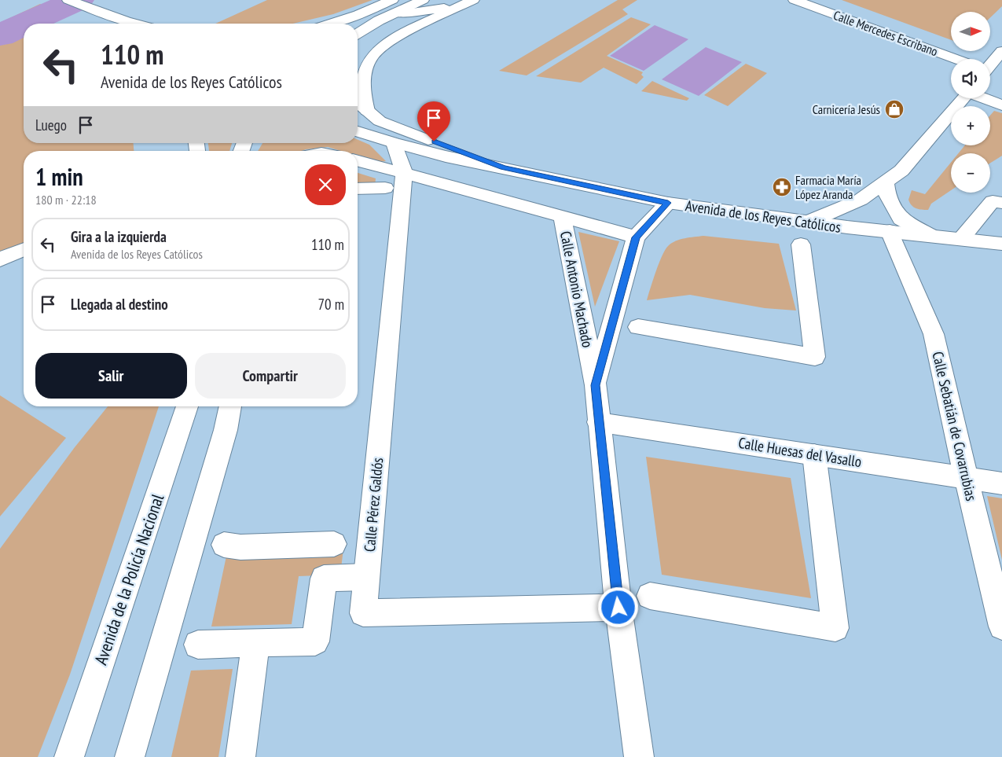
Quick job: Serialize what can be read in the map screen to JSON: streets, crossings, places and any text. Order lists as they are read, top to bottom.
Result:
{
  "streets": {
    "street": [
      "Calle Mercedes Escribano",
      "Avenida de los Reyes Católicos",
      "Calle Antonio Machado",
      "Calle Sebatián de Covarrubias",
      "Calle Huesas del Vasallo",
      "Calle Pérez Galdós",
      "Avenida de la Policía Nacional"
    ]
  },
  "crossings": [
    ["Avenida de los Reyes Católicos", "Calle Antonio Machado"],
    ["Avenida de los Reyes Católicos", "Calle Sebatián de Covarrubias"],
    ["Avenida de los Reyes Católicos", "Calle Pérez Galdós"],
    ["Calle Antonio Machado", "Calle Huesas del Vasallo"],
    ["Calle Antonio Machado", "Calle Pérez Galdós"],
    ["Calle Sebatián de Covarrubias", "Calle Huesas del Vasallo"]
  ],
  "places": {
    "shop": ["Carnicería Jesús"],
    "pharmacy": ["Farmacia María López Aranda"]
  },
  "north": "right",
  "page": {
    "map_buttons": ["+", "−"],
    "turn": ["110 m", "Avenida de los Reyes Católicos"],
    "then": "Luego",
    "heading": ["1 min", "180 m · 22:18"],
    "list": [
      {
        "name": "Gira a la izquierda",
        "note": "Avenida de los Reyes Católicos",
        "value": "110 m"
      },
      {
        "name": "Llegada al destino",
        "value": "70 m"
      }
    ],
    "buttons": ["Salir", "Compartir"]
  }
}
